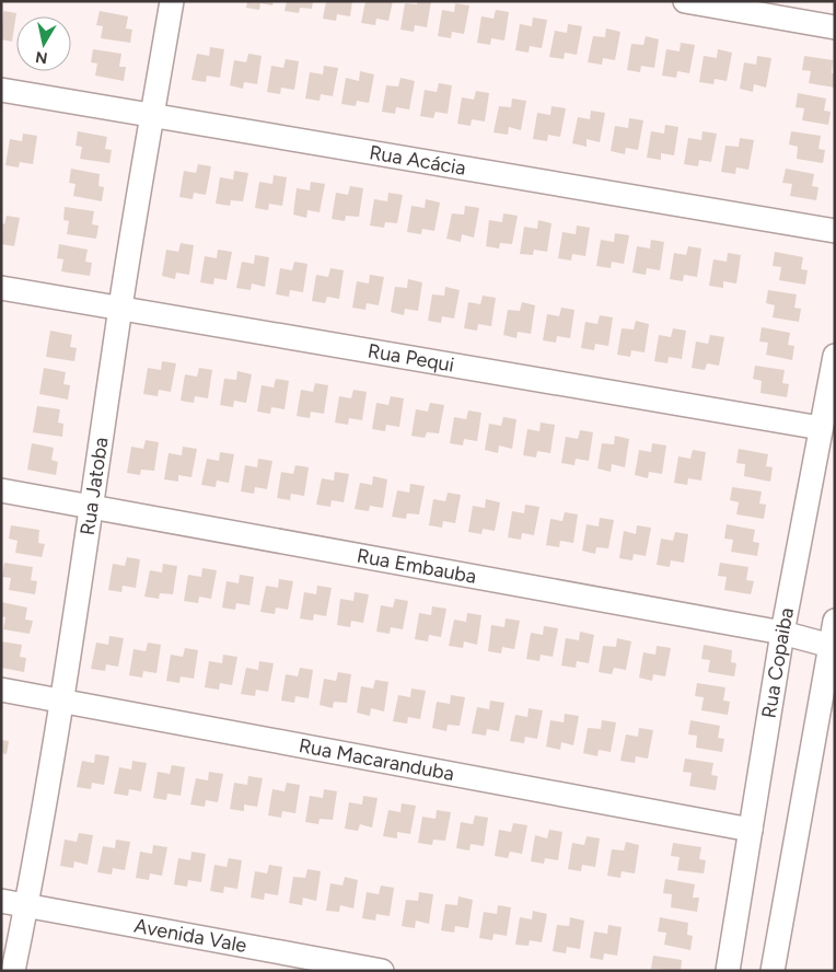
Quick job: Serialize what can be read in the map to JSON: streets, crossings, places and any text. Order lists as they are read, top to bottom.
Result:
{
  "streets": {
    "street": [
      "Rua Acácia",
      "Rua Pequi",
      "Rua Jatoba",
      "Rua Embauba",
      "Rua Copaiba",
      "Rua Macaranduba",
      "Avenida Vale"
    ]
  },
  "crossings": [
    ["Rua Acácia", "Rua Jatoba"],
    ["Rua Pequi", "Rua Jatoba"],
    ["Rua Pequi", "Rua Copaiba"],
    ["Rua Jatoba", "Rua Embauba"],
    ["Rua Jatoba", "Rua Macaranduba"],
    ["Rua Jatoba", "Avenida Vale"],
    ["Rua Embauba", "Rua Copaiba"],
    ["Rua Copaiba", "Rua Macaranduba"]
  ],
  "north": "bottom"
}
